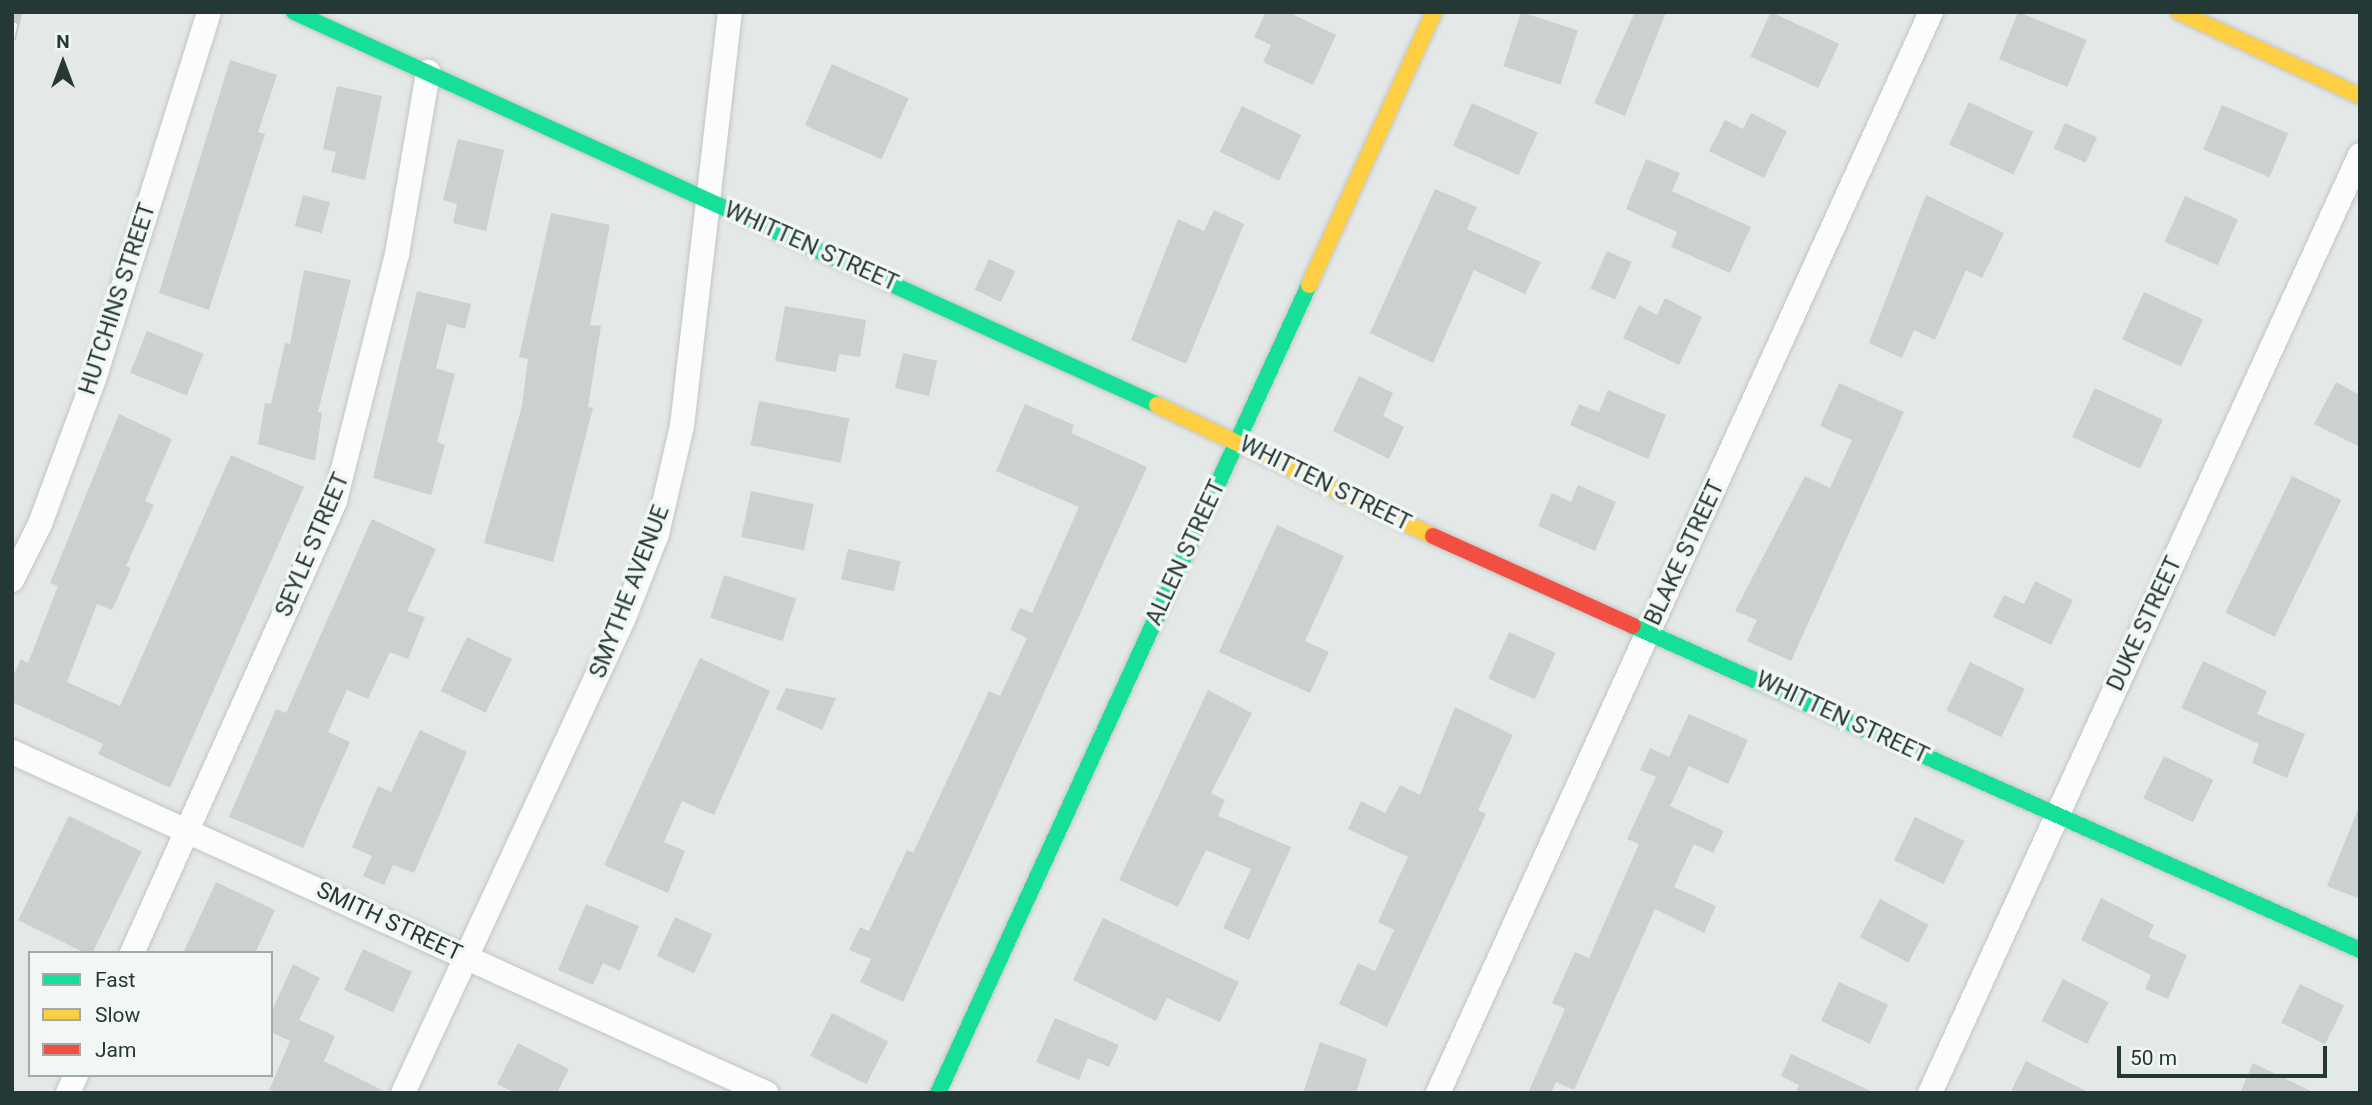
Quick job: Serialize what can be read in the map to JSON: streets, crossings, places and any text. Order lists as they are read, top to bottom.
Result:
{
  "streets": {
    "street": [
      "WHITTEN STREET",
      "HUTCHINS STREET",
      "SEYLE STREET",
      "ALLEN STREET",
      "BLAKE STREET",
      "SMYTHE AVENUE",
      "DUKE STREET",
      "SMITH STREET"
    ]
  },
  "crossings": [
    ["WHITTEN STREET", "SEYLE STREET"],
    ["WHITTEN STREET", "ALLEN STREET"],
    ["WHITTEN STREET", "BLAKE STREET"],
    ["WHITTEN STREET", "SMYTHE AVENUE"],
    ["WHITTEN STREET", "DUKE STREET"],
    ["SEYLE STREET", "SMITH STREET"],
    ["SMYTHE AVENUE", "SMITH STREET"]
  ],
  "legend": ["Fast", "Slow", "Jam"],
  "scale_bar": "50 m",
  "north": "top"
}
